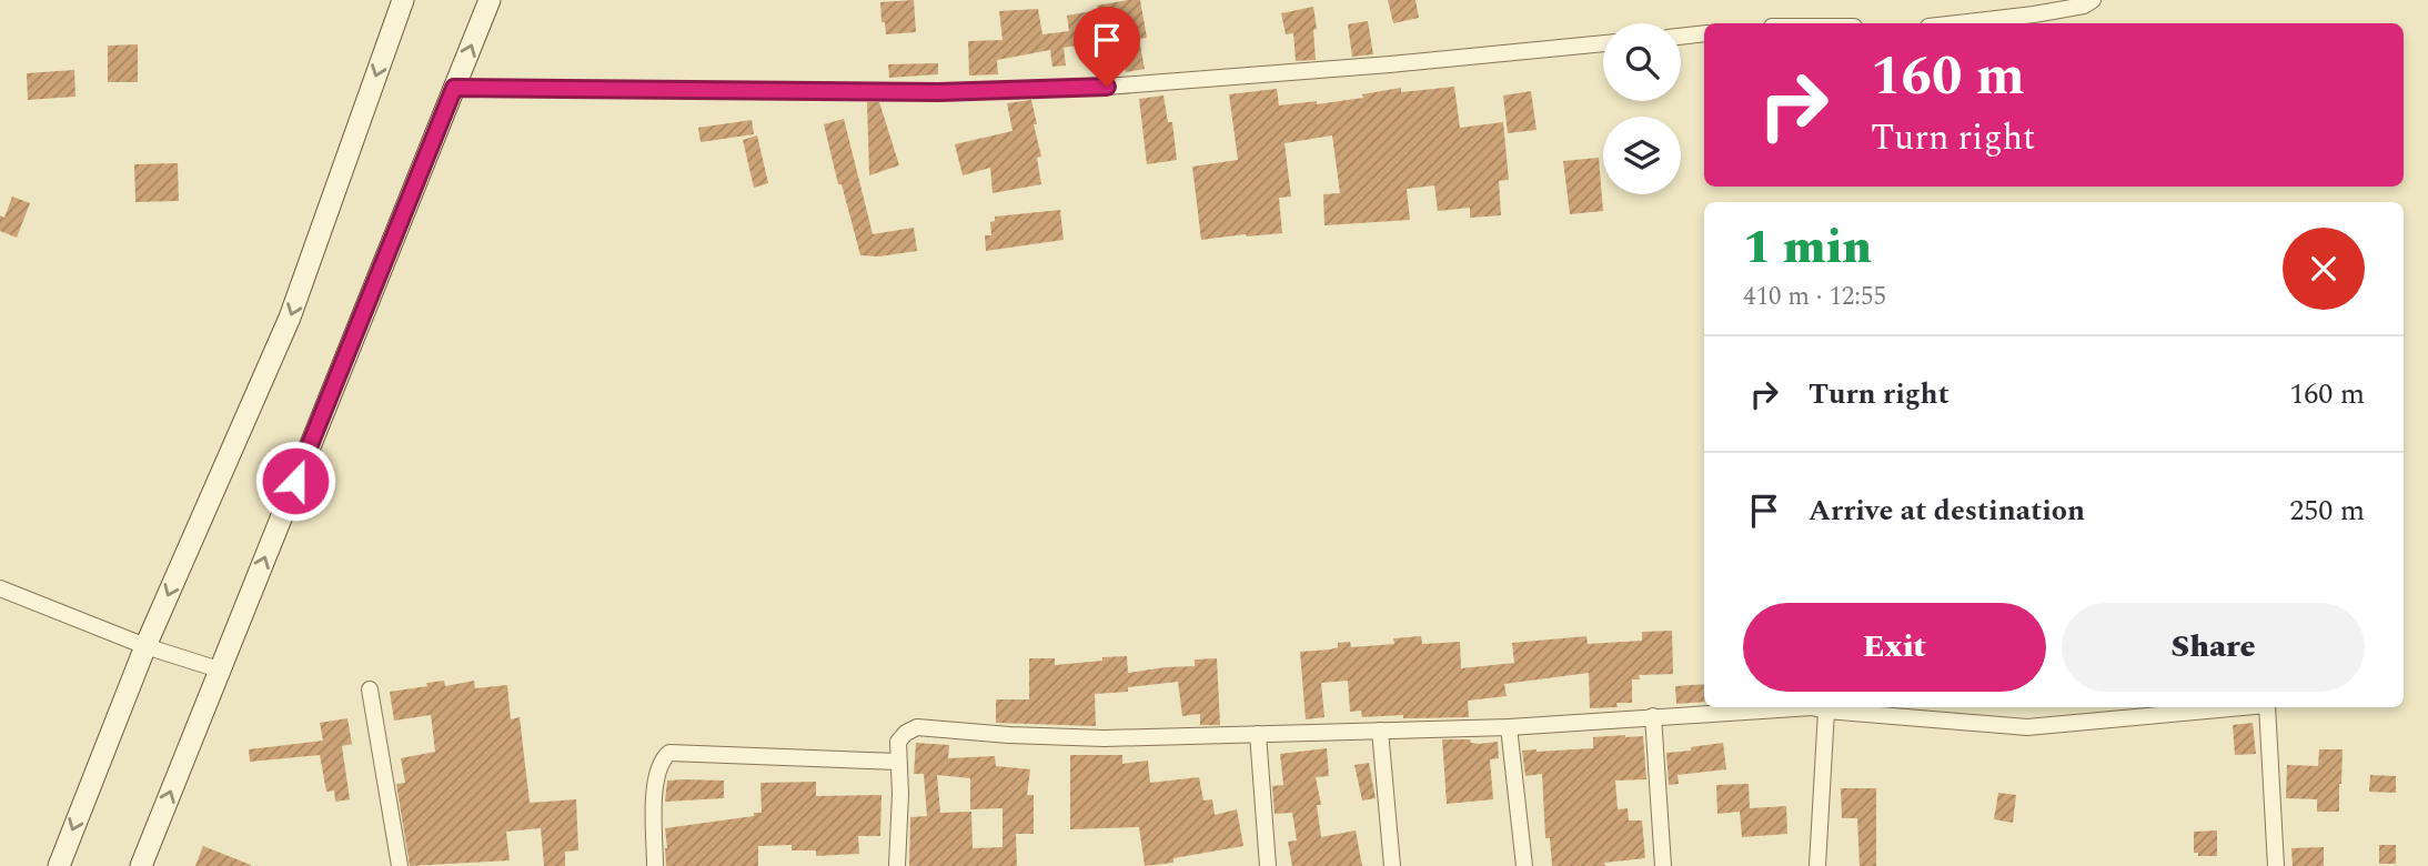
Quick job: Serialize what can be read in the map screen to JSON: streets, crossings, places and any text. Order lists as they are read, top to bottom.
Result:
{
  "page": {
    "turn": ["160 m", "Turn right"],
    "heading": ["1 min", "410 m · 12:55"],
    "list": [
      {
        "name": "Turn right",
        "value": "160 m"
      },
      {
        "name": "Arrive at destination",
        "value": "250 m"
      }
    ],
    "buttons": ["Exit", "Share"]
  }
}
